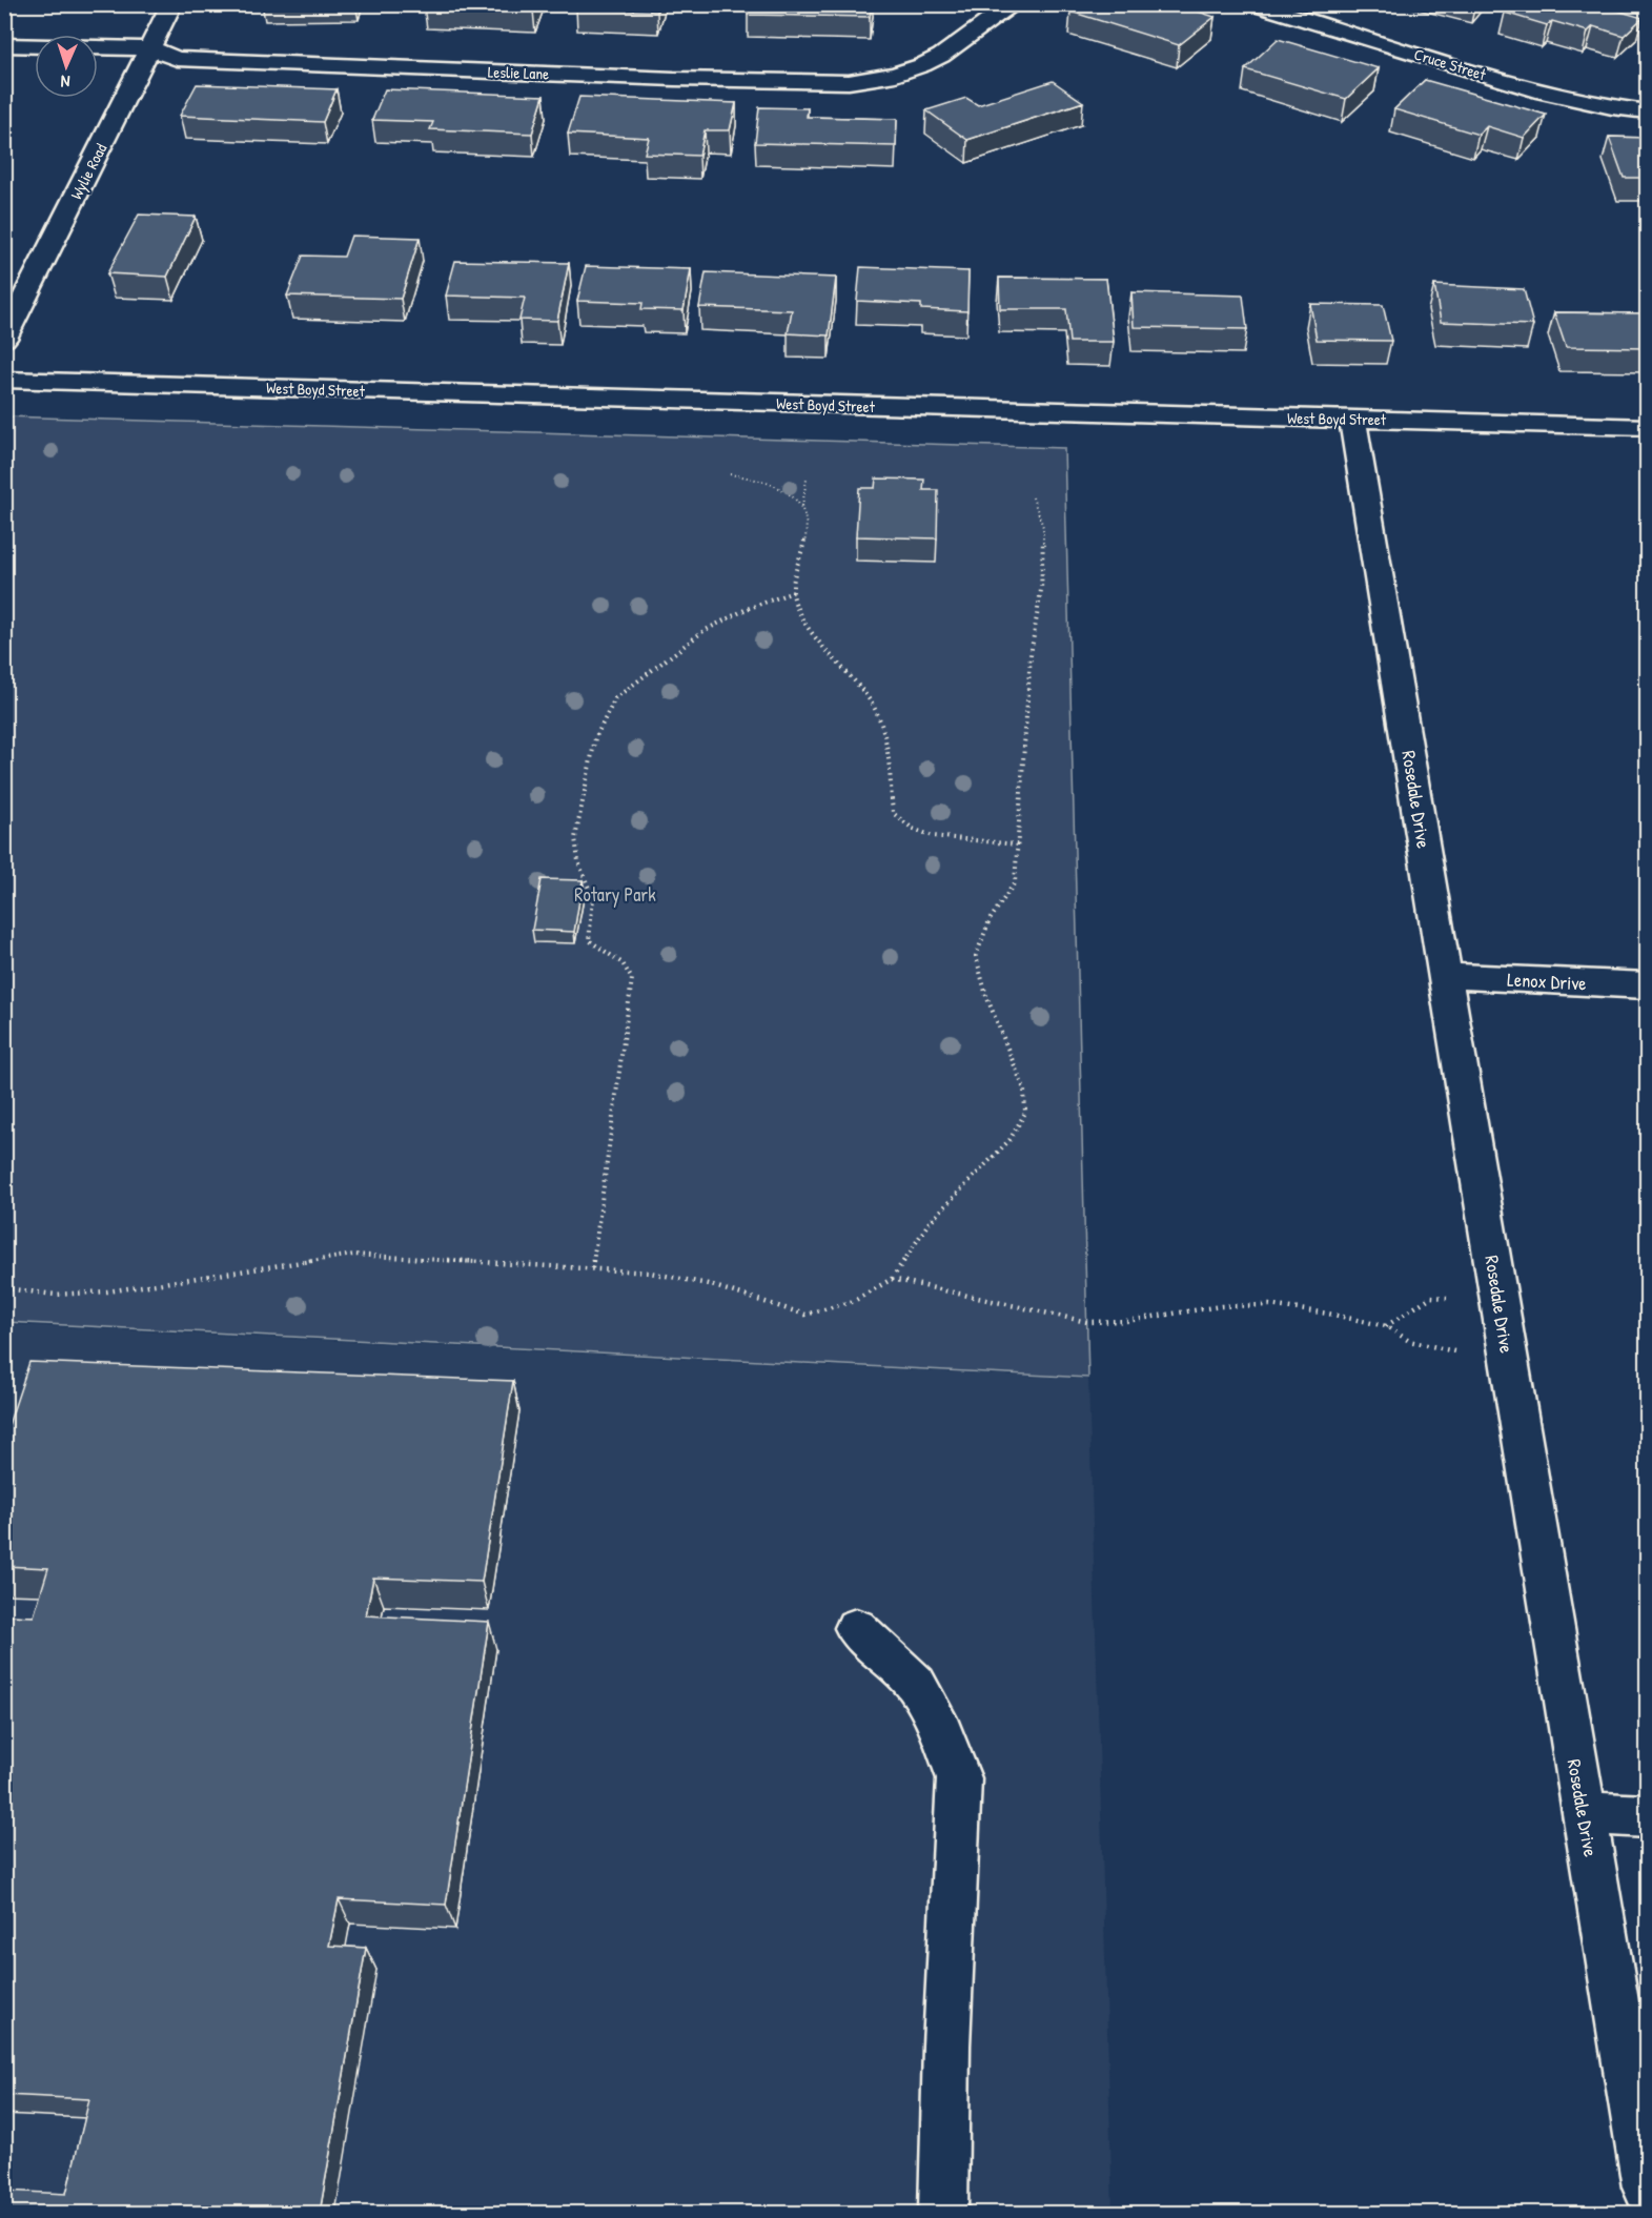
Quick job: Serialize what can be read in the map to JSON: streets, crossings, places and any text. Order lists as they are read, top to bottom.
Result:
{
  "streets": {
    "street": [
      "Cruce Street",
      "Leslie Lane",
      "Wylie Road",
      "West Boyd Street",
      "Rosedale Drive",
      "Lenox Drive"
    ]
  },
  "crossings": [
    ["Leslie Lane", "Wylie Road"],
    ["West Boyd Street", "Rosedale Drive"],
    ["Rosedale Drive", "Lenox Drive"]
  ],
  "parks": ["Rotary Park"],
  "north": "bottom"
}
